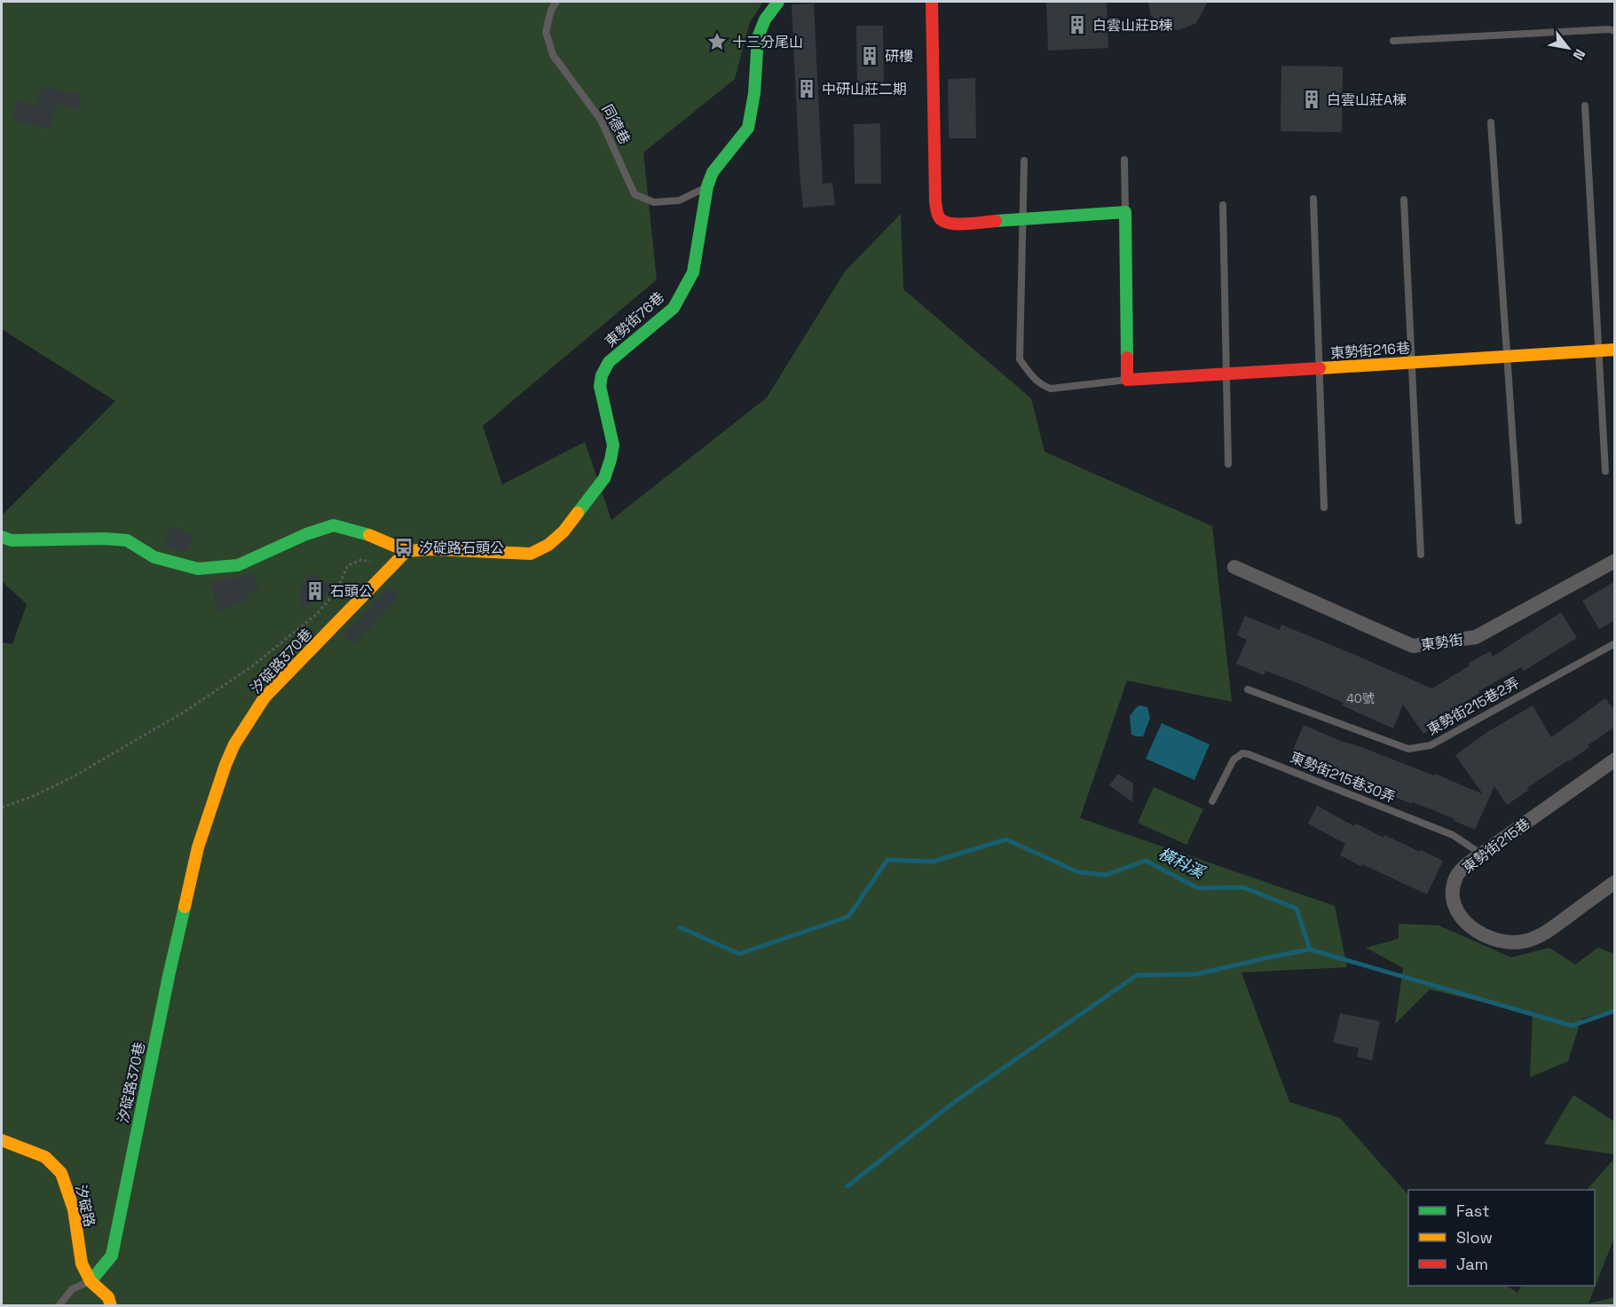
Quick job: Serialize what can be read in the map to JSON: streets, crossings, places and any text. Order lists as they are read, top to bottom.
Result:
{
  "streets": {
    "street": [
      "東勢街76巷",
      "東勢街216巷",
      "東勢街",
      "汐碇路370巷",
      "東勢街215巷",
      "汐碇路"
    ],
    "lane": ["同德巷", "東勢街215巷2弄", "東勢街215巷30弄"]
  },
  "crossings": [
    ["同德巷", "東勢街76巷"],
    ["東勢街76巷", "汐碇路370巷"],
    ["汐碇路370巷", "汐碇路"],
    ["東勢街215巷30弄", "東勢街215巷"]
  ],
  "water": ["橫科溪"],
  "places": {
    "building": [
      "白雲山莊B棟",
      "研樓",
      "中研山莊二期",
      "白雲山莊A棟",
      "石頭公"
    ],
    "place": ["十三分尾山"],
    "bus stop": ["汐碇路石頭公"]
  },
  "house_numbers": ["40號"],
  "legend": ["Fast", "Slow", "Jam"],
  "north": "bottom right"
}
